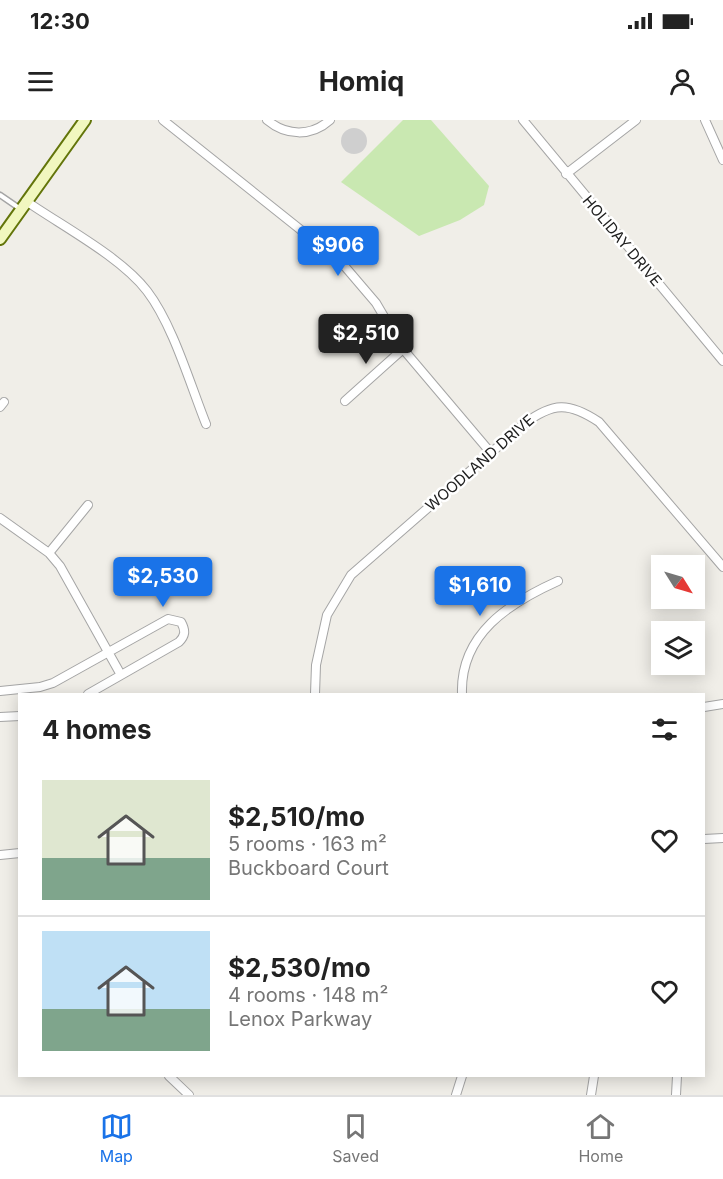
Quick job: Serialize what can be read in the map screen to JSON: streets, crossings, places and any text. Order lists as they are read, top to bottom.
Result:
{
  "streets": {
    "street": ["HOLIDAY DRIVE", "WOODLAND DRIVE"]
  },
  "north": "bottom right",
  "page": {
    "status": "12:30",
    "header": "Homiq",
    "price": [
      "$906",
      "$2,510",
      "$2,530",
      "$1,610"
    ],
    "heading": "4 homes",
    "list": [
      {
        "name": "$2,510/mo",
        "note": "5 rooms · 163 m² · Buckboard Court"
      },
      {
        "name": "$2,530/mo",
        "note": "4 rooms · 148 m² · Lenox Parkway"
      }
    ],
    "tabs": ["Map", "Saved", "Home"]
  }
}
